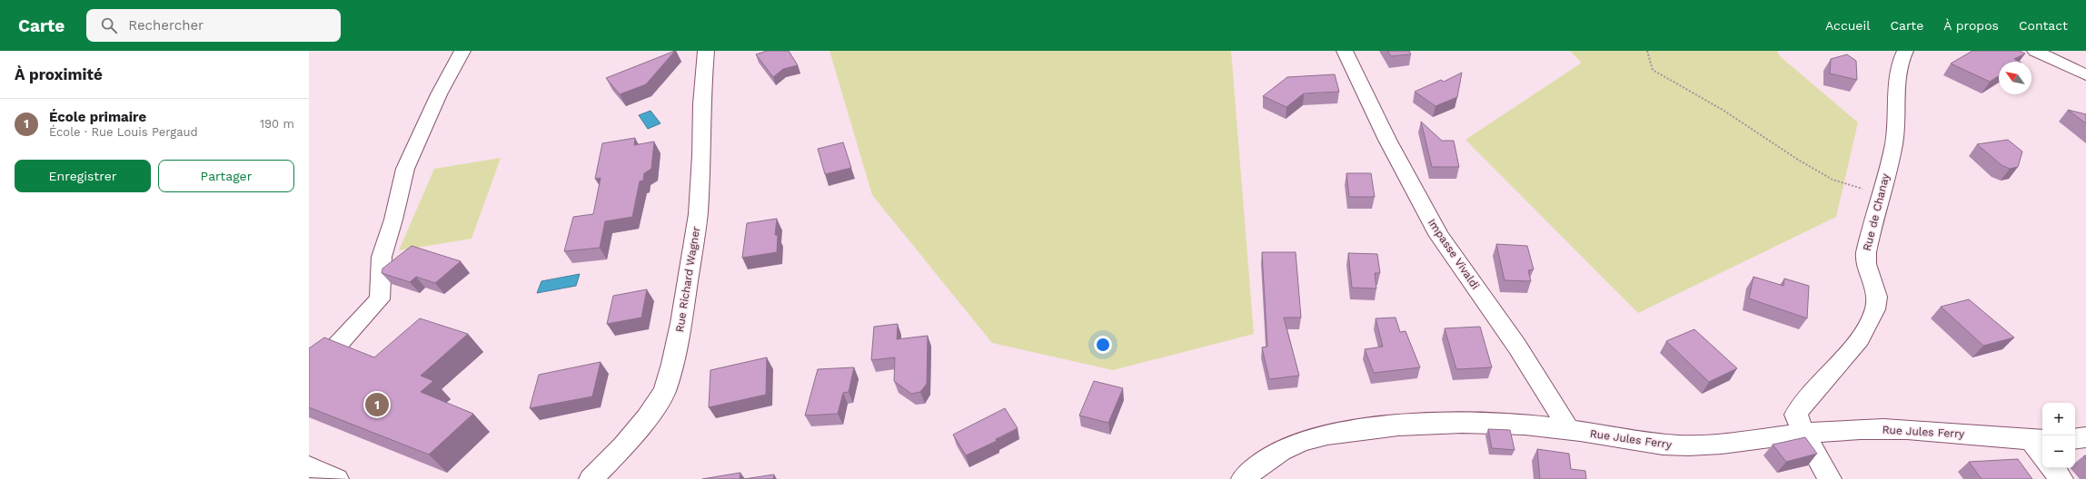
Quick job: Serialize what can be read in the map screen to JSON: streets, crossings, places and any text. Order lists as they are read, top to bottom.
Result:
{
  "streets": {
    "street": [
      "Rue de Chanay",
      "Impasse Vivaldi",
      "Rue Richard Wagner",
      "Rue Jules Ferry"
    ]
  },
  "crossings": [
    ["Rue de Chanay", "Rue Jules Ferry"],
    ["Impasse Vivaldi", "Rue Jules Ferry"]
  ],
  "north": "top left",
  "page": {
    "header": "Carte",
    "search": "Rechercher",
    "nav": [
      "Accueil",
      "Carte",
      "À propos",
      "Contact"
    ],
    "heading": "À proximité",
    "list": [
      {
        "mark": "1",
        "name": "École primaire",
        "note": "École · Rue Louis Pergaud",
        "value": "190 m"
      }
    ],
    "buttons": ["Enregistrer", "Partager"],
    "pins": "1",
    "map_buttons": ["+", "−"]
  }
}
